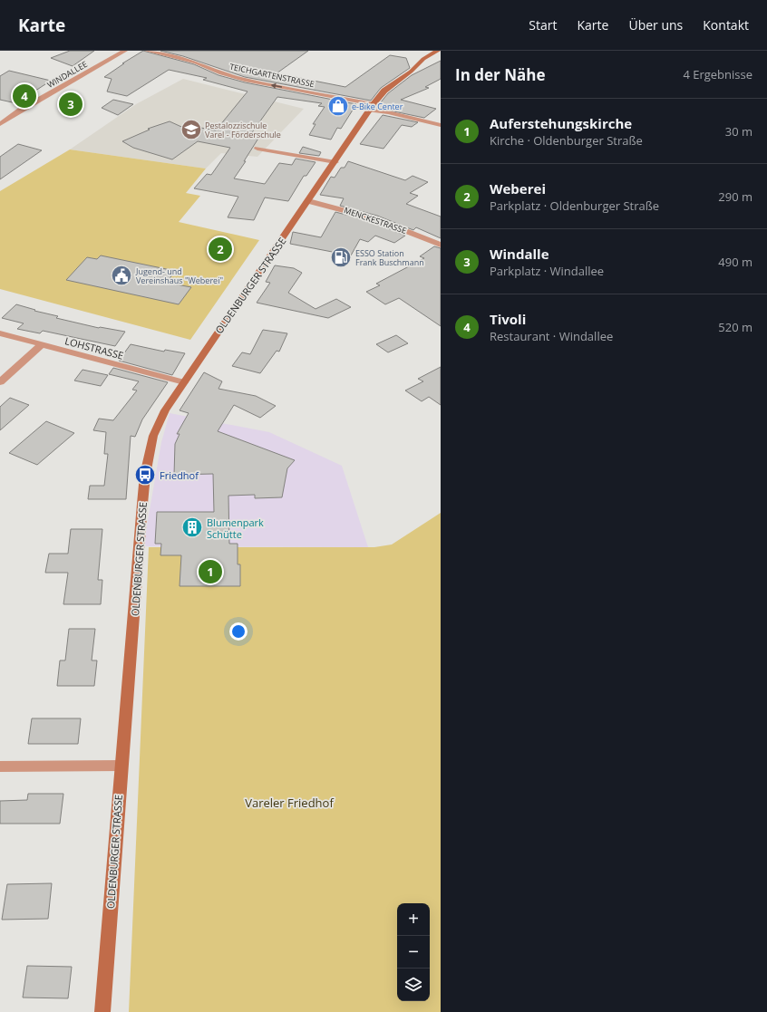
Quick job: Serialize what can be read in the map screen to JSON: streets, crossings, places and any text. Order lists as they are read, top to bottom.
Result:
{
  "streets": {
    "main road": ["OLDENBURGER STRASSE"],
    "street": [
      "WINDALLEE",
      "TEICHGARTENSTRASSE",
      "MENCKESTRASSE",
      "LOHSTRASSE"
    ]
  },
  "crossings": [
    ["TEICHGARTENSTRASSE", "OLDENBURGER STRASSE"],
    ["MENCKESTRASSE", "OLDENBURGER STRASSE"],
    ["OLDENBURGER STRASSE", "LOHSTRASSE"]
  ],
  "parks": ["Vareler Friedhof"],
  "places": {
    "shop": ["e-Bike Center"],
    "school or university": ["Pestalozzischule Varel - Förderschule"],
    "fuel station": ["ESSO Station Frank Buschmann"],
    "public building": ["Jugend- und Vereinshaus \"Weberei\""],
    "bus stop": ["Friedhof"],
    "building": ["Blumenpark Schütte"]
  },
  "page": {
    "header": "Karte",
    "nav": [
      "Start",
      "Karte",
      "Über uns",
      "Kontakt"
    ],
    "heading": ["In der Nähe", "4 Ergebnisse"],
    "pins": [
      "4",
      "3",
      "2",
      "1"
    ],
    "list": [
      {
        "mark": "1",
        "name": "Auferstehungskirche",
        "note": "Kirche · Oldenburger Straße",
        "value": "30 m"
      },
      {
        "mark": "2",
        "name": "Weberei",
        "note": "Parkplatz · Oldenburger Straße",
        "value": "290 m"
      },
      {
        "mark": "3",
        "name": "Windalle",
        "note": "Parkplatz · Windallee",
        "value": "490 m"
      },
      {
        "mark": "4",
        "name": "Tivoli",
        "note": "Restaurant · Windallee",
        "value": "520 m"
      }
    ],
    "map_buttons": ["+", "−"]
  }
}
